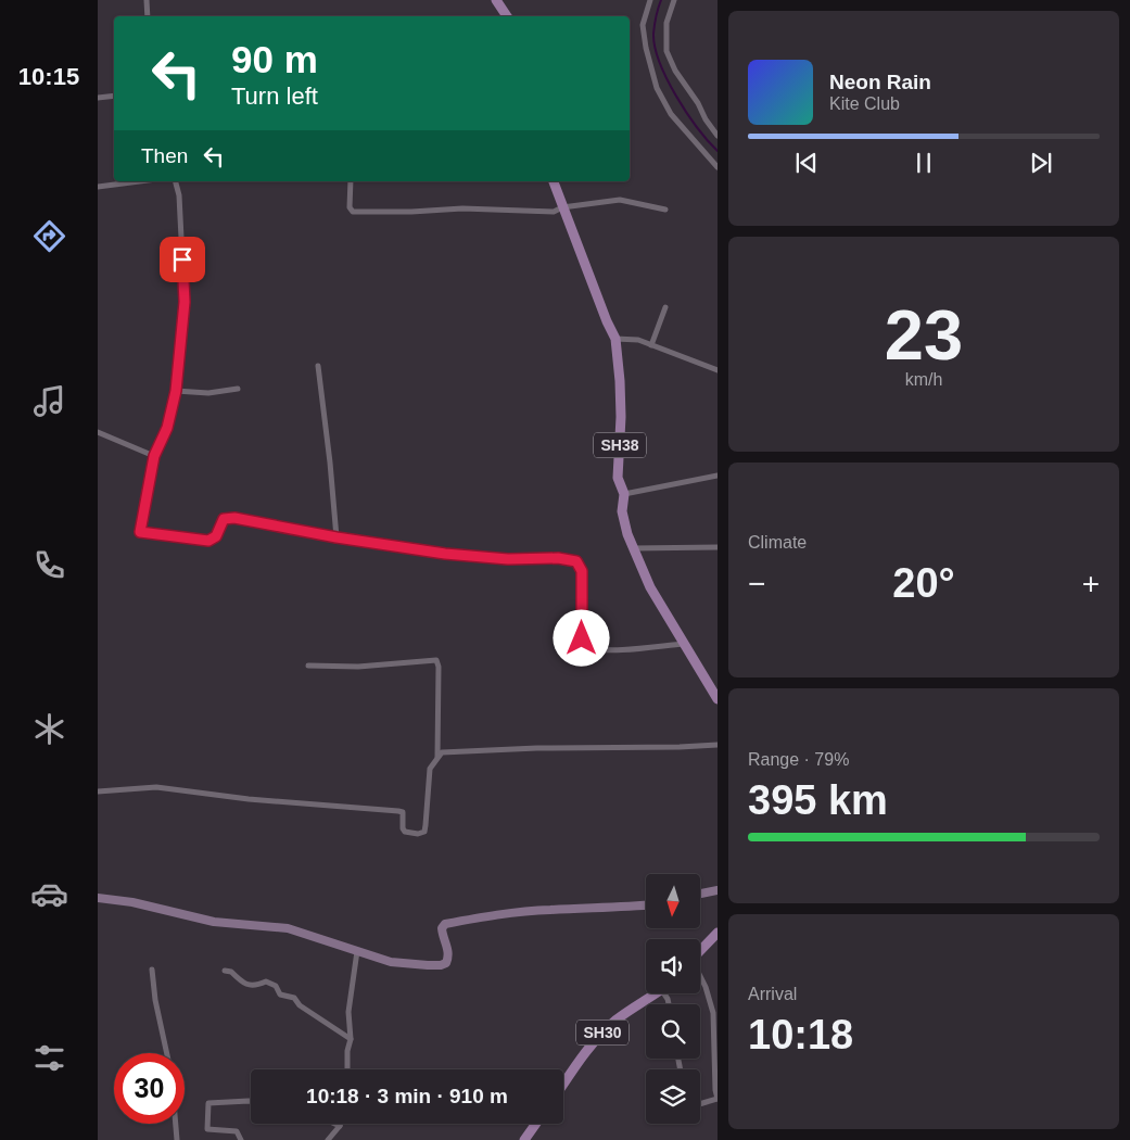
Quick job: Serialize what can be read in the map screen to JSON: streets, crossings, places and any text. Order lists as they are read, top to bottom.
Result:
{
  "streets": {
    "main road": ["SH38", "SH30"]
  },
  "north": "bottom",
  "page": {
    "tabs": "10:15",
    "turn": ["90 m", "Turn left"],
    "song": ["Neon Rain", "Kite Club"],
    "then": "Then",
    "tile": [
      ["23", "km/h"],
      "Climate",
      ["Range · 79%", "395 km"],
      ["Arrival", "10:18"]
    ],
    "heat": ["−", "20°", "+"],
    "limit": "30",
    "trip": "10:18 · 3 min · 910 m"
  }
}
